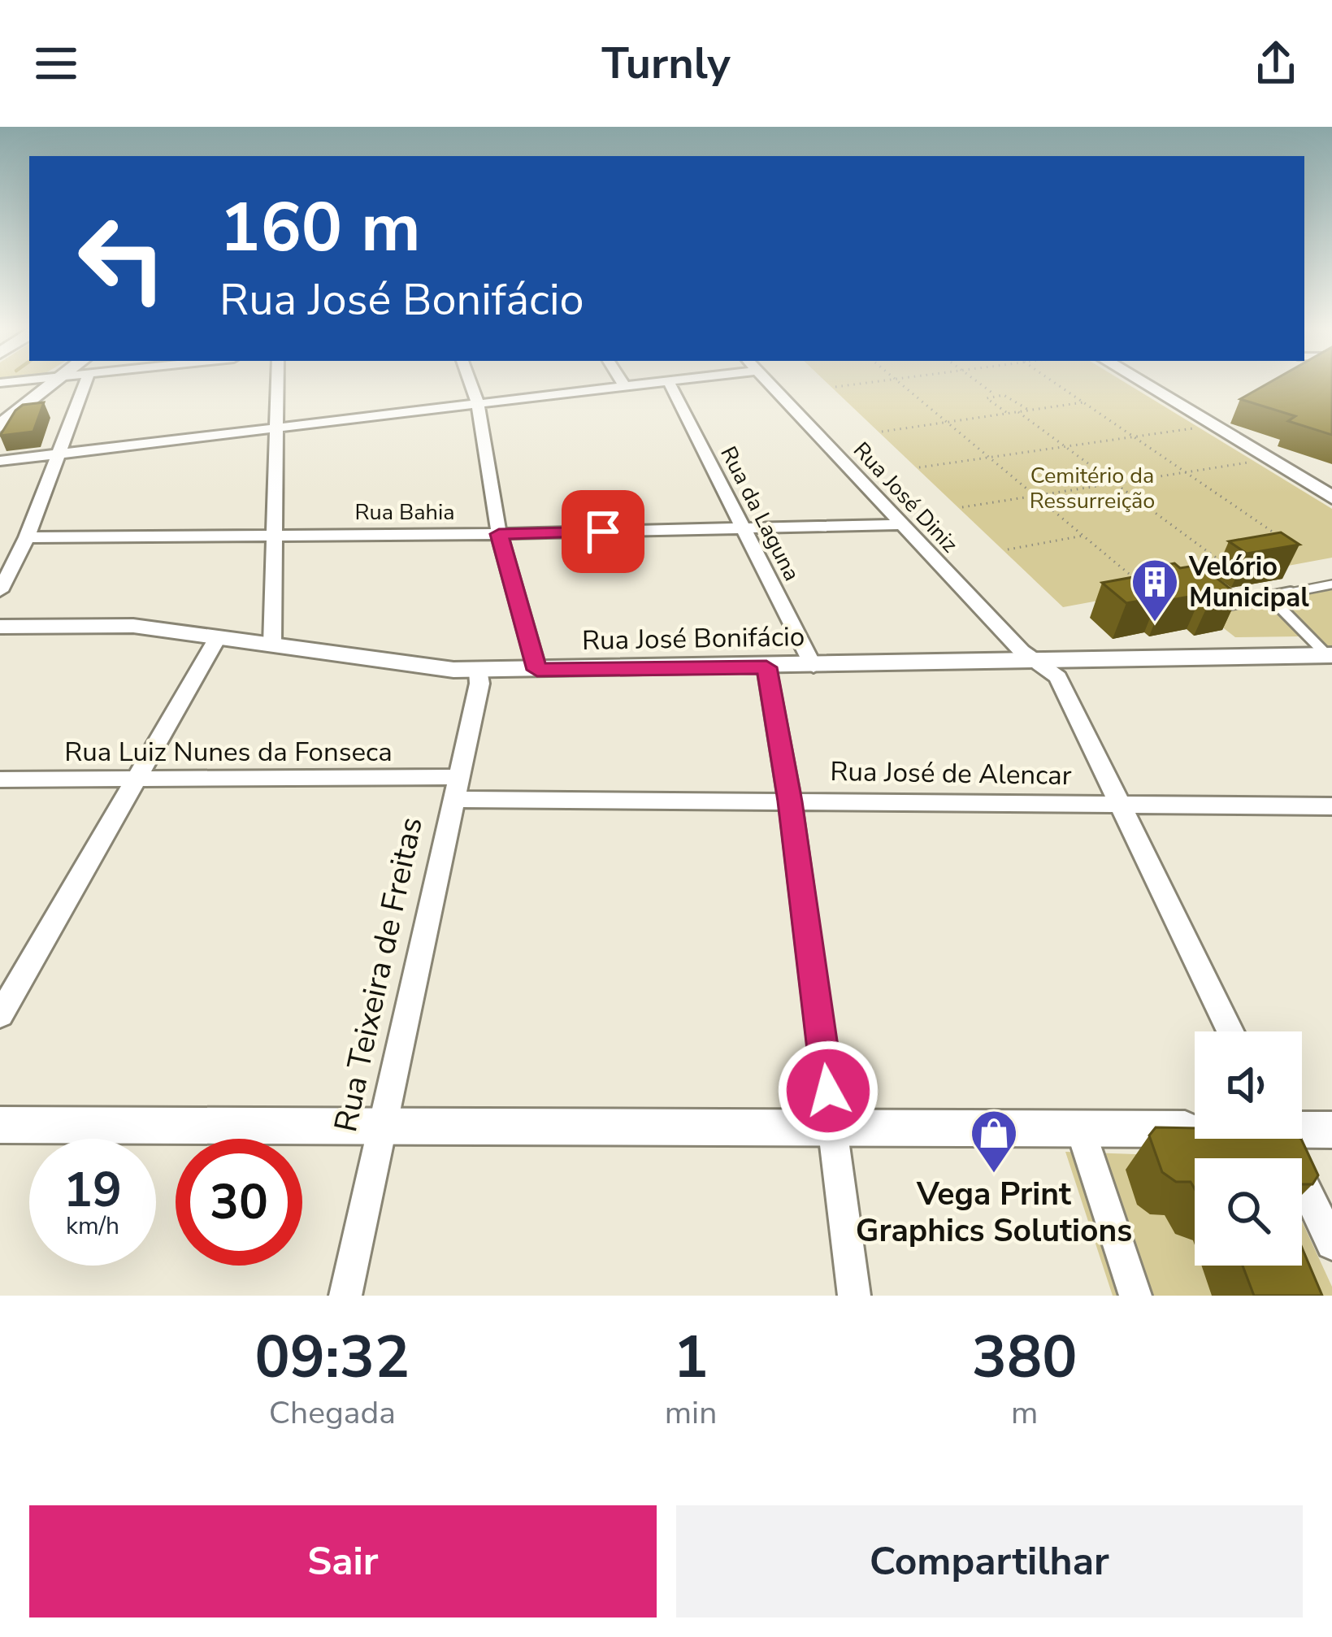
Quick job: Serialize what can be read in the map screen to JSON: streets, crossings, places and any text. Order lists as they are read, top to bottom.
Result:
{
  "streets": {
    "street": [
      "Rua José Diniz",
      "Rua Bahia",
      "Rua da Laguna",
      "Rua José Bonifácio",
      "Rua Luiz Nunes da Fonseca",
      "Rua José de Alencar",
      "Rua Teixeira de Freitas"
    ]
  },
  "crossings": [
    ["Rua José Diniz", "Rua Bahia"],
    ["Rua José Diniz", "Rua José Bonifácio"],
    ["Rua José Diniz", "Rua José de Alencar"],
    ["Rua Bahia", "Rua da Laguna"],
    ["Rua da Laguna", "Rua José Bonifácio"],
    ["Rua José Bonifácio", "Rua Teixeira de Freitas"],
    ["Rua Luiz Nunes da Fonseca", "Rua José de Alencar"],
    ["Rua Luiz Nunes da Fonseca", "Rua Teixeira de Freitas"],
    ["Rua José de Alencar", "Rua Teixeira de Freitas"]
  ],
  "parks": ["Cemitério da Ressurreição"],
  "places": {
    "building": ["Velório Municipal"],
    "shop": ["Vega Print Graphics Solutions"]
  },
  "page": {
    "header": "Turnly",
    "turn": ["160 m", "Rua José Bonifácio"],
    "speed": "19 km/h",
    "limit": "30",
    "eta": [
      "09:32",
      "Chegada",
      "1",
      "min",
      "380",
      "m"
    ],
    "buttons": ["Sair", "Compartilhar"]
  }
}
